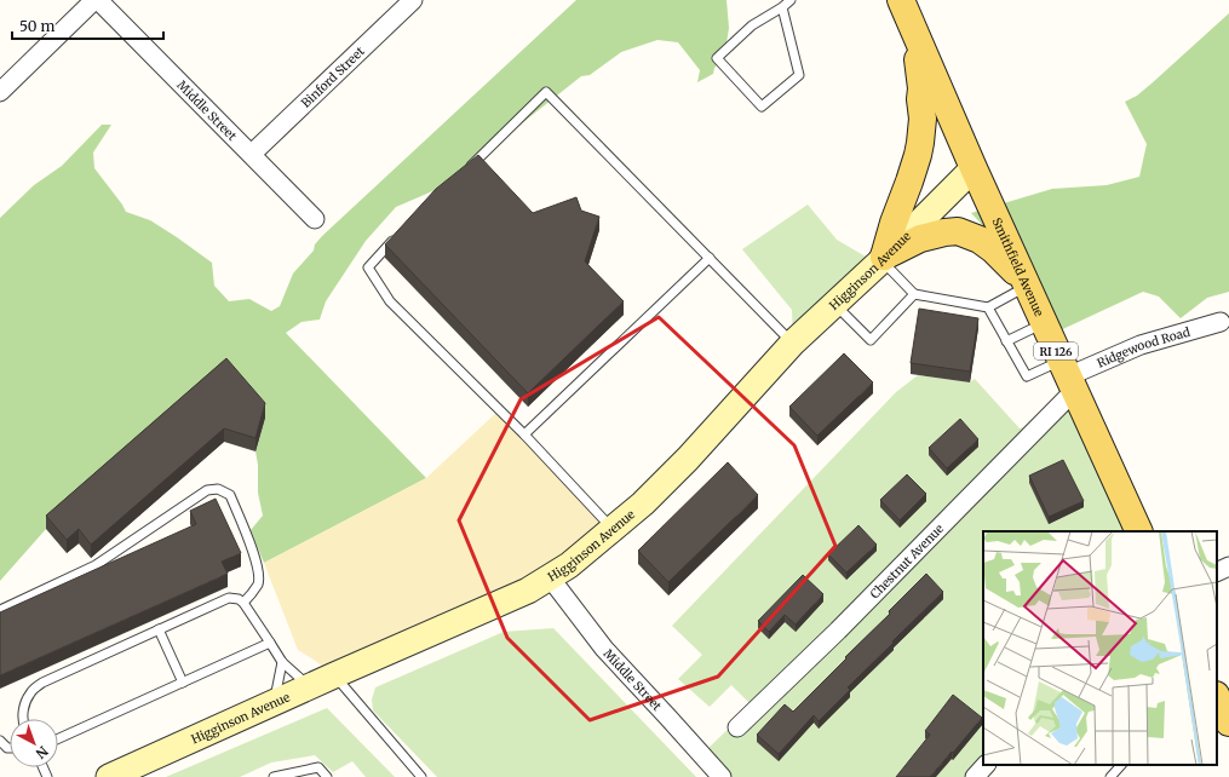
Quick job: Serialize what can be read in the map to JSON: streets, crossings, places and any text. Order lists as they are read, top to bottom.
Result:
{
  "streets": {
    "main road": ["Smithfield Avenue", "RI 126"],
    "street": [
      "Binford Street",
      "Middle Street",
      "Higginson Avenue",
      "Ridgewood Road",
      "Chestnut Avenue"
    ]
  },
  "crossings": [
    ["Binford Street", "Middle Street"],
    ["Middle Street", "Higginson Avenue"],
    ["Smithfield Avenue", "Higginson Avenue"],
    ["Smithfield Avenue", "Ridgewood Road"],
    ["Smithfield Avenue", "Chestnut Avenue"],
    ["Ridgewood Road", "Chestnut Avenue"]
  ],
  "scale_bar": "50 m",
  "north": "bottom right"
}
